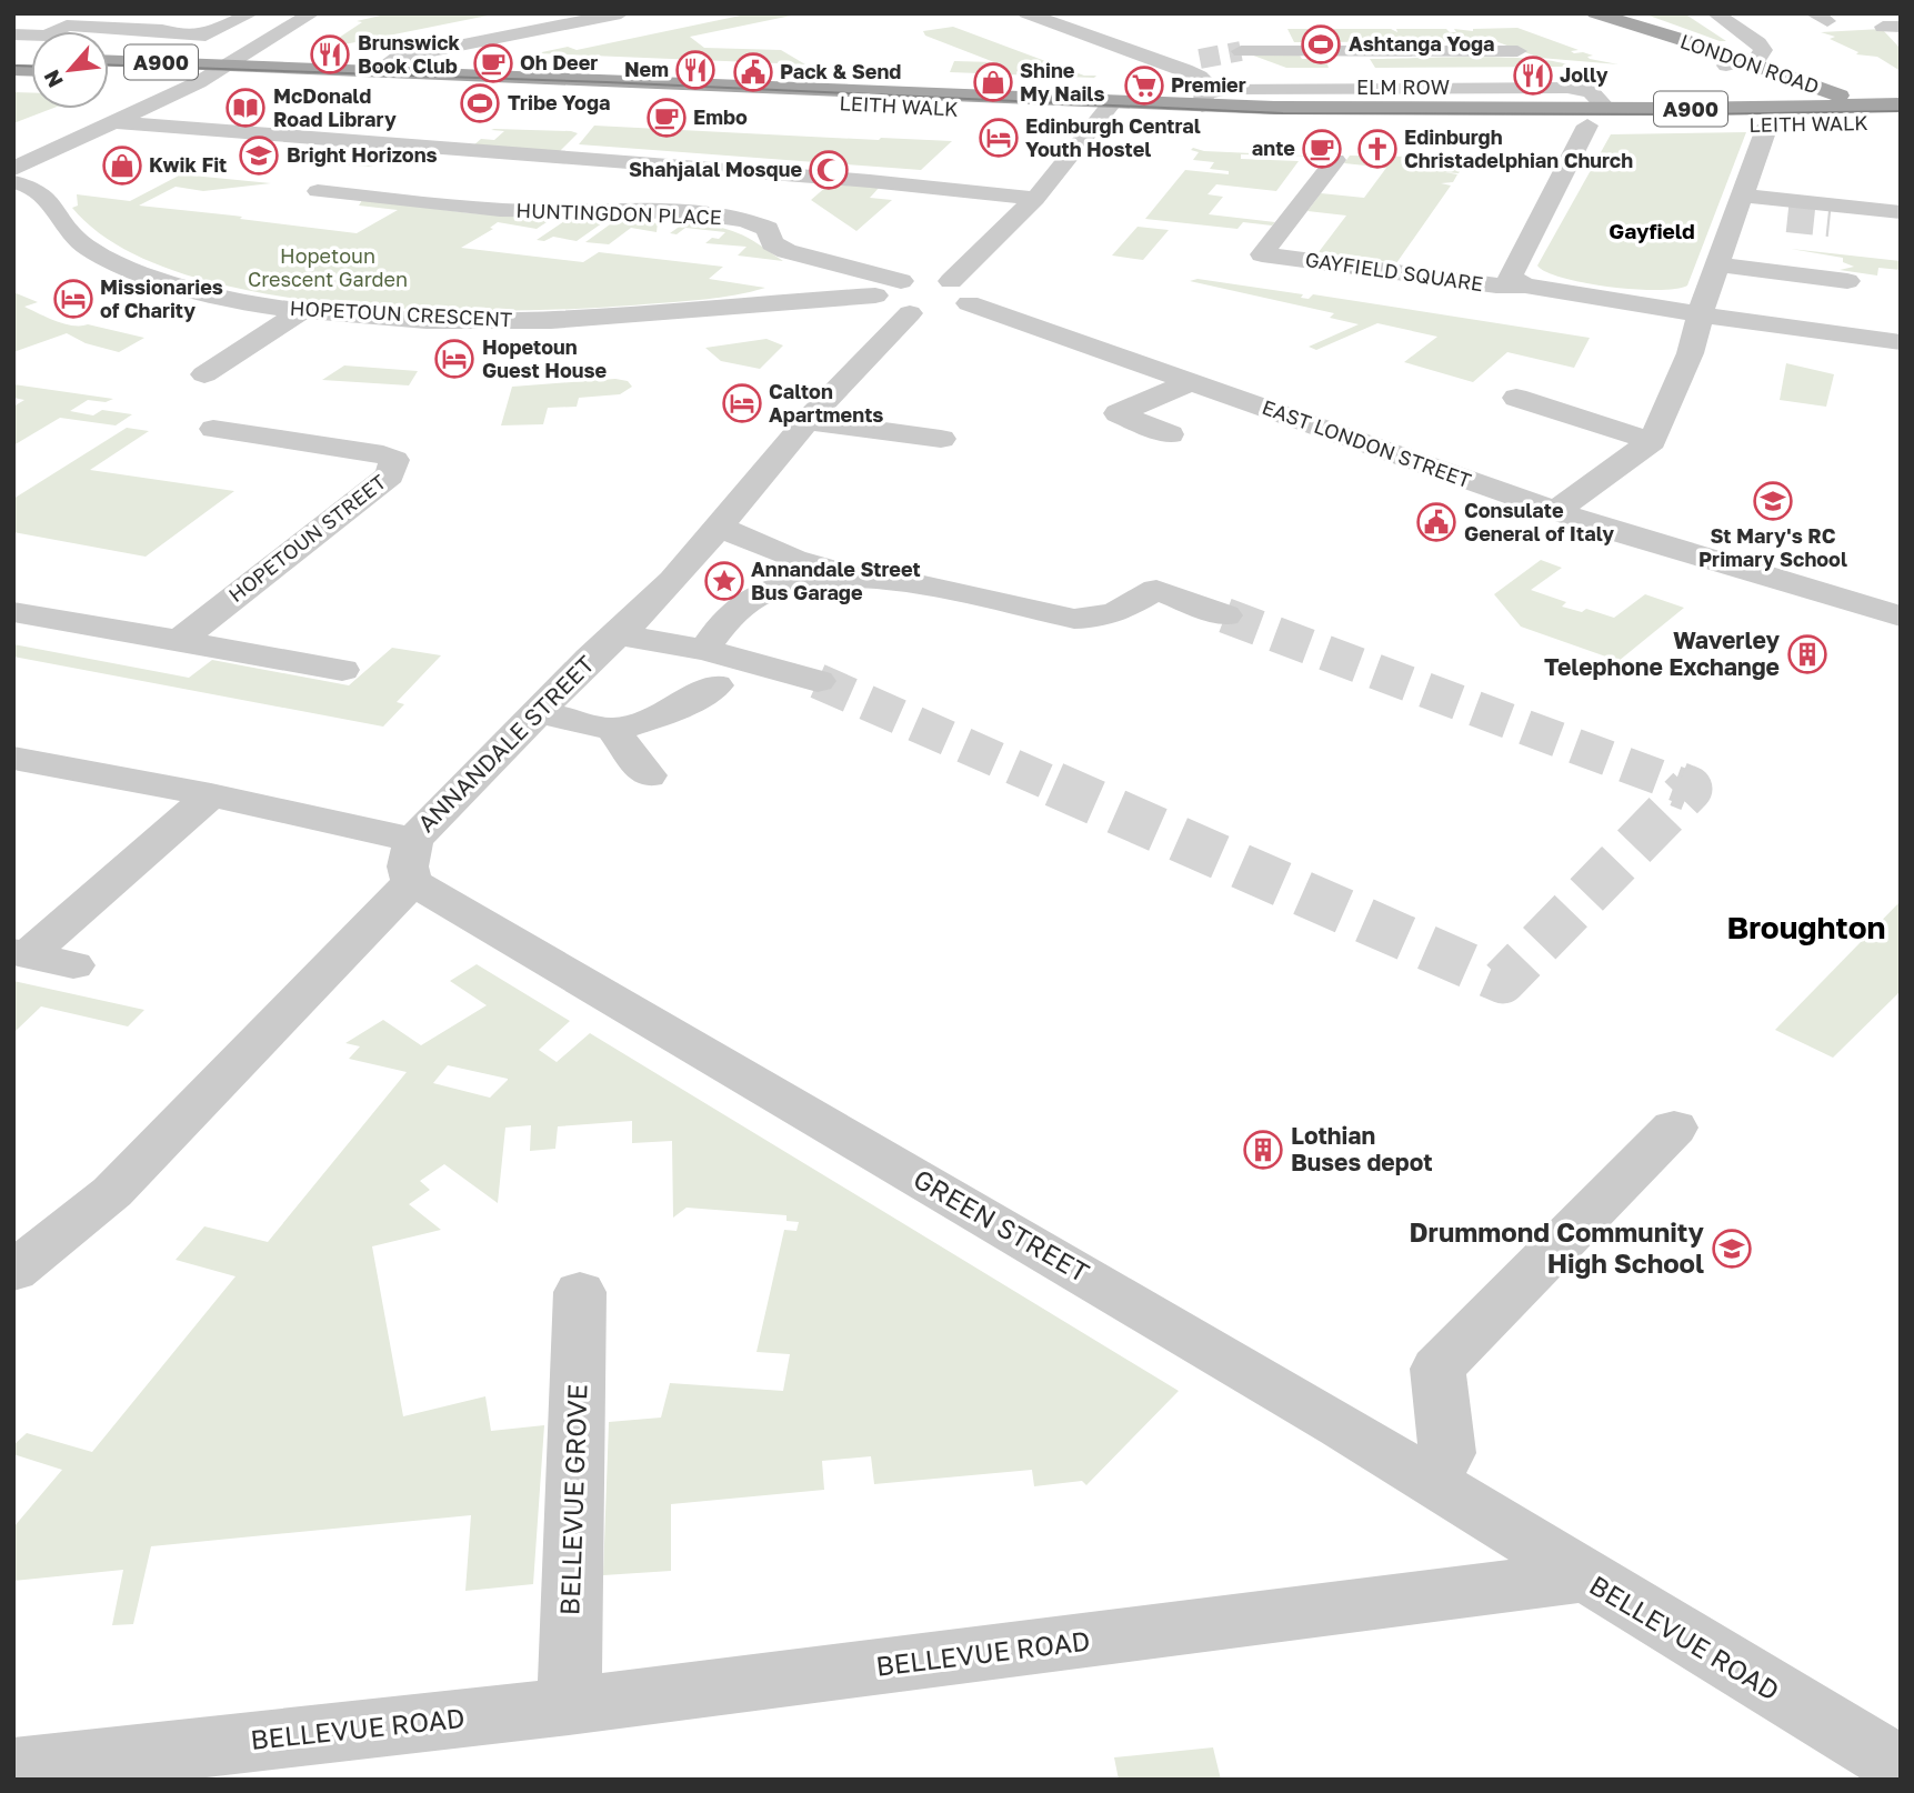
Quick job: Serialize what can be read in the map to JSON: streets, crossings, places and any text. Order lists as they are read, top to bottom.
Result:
{
  "streets": {
    "main road": ["A900", "LONDON ROAD", "LEITH WALK"],
    "street": [
      "HUNTINGDON PLACE",
      "GAYFIELD SQUARE",
      "HOPETOUN CRESCENT",
      "EAST LONDON STREET",
      "HOPETOUN STREET",
      "ANNANDALE STREET",
      "GREEN STREET",
      "BELLEVUE GROVE",
      "BELLEVUE ROAD"
    ]
  },
  "crossings": [
    ["A900", "LONDON ROAD"],
    ["A900", "LEITH WALK"],
    ["LONDON ROAD", "LEITH WALK"],
    ["LEITH WALK", "GAYFIELD SQUARE"],
    ["LEITH WALK", "ANNANDALE STREET"],
    ["HUNTINGDON PLACE", "HOPETOUN CRESCENT"],
    ["HUNTINGDON PLACE", "EAST LONDON STREET"],
    ["HUNTINGDON PLACE", "ANNANDALE STREET"],
    ["HOPETOUN CRESCENT", "EAST LONDON STREET"],
    ["HOPETOUN CRESCENT", "ANNANDALE STREET"],
    ["EAST LONDON STREET", "ANNANDALE STREET"],
    ["ANNANDALE STREET", "GREEN STREET"],
    ["GREEN STREET", "BELLEVUE ROAD"],
    ["BELLEVUE GROVE", "BELLEVUE ROAD"]
  ],
  "districts": ["Gayfield", "Broughton"],
  "parks": ["Hopetoun Crescent Garden"],
  "places": {
    "sports": ["Ashtanga Yoga", "Tribe Yoga"],
    "restaurant": ["Brunswick Book Club", "Nem", "Jolly"],
    "cafe": ["Oh Deer", "Embo", "ante"],
    "public building": ["Pack & Send", "Consulate General of Italy"],
    "shop": ["Shine My Nails", "Kwik Fit"],
    "supermarket": ["Premier"],
    "library": ["McDonald Road Library"],
    "hotel": [
      "Edinburgh Central Youth Hostel",
      "Missionaries of Charity",
      "Hopetoun Guest House",
      "Calton Apartments"
    ],
    "church": ["Edinburgh Christadelphian Church"],
    "school or university": ["Bright Horizons", "St Mary's RC Primary School", "Drummond Community High School"],
    "mosque": ["Shahjalal Mosque"],
    "place": ["Annandale Street Bus Garage"],
    "building": ["Waverley Telephone Exchange", "Lothian Buses depot"]
  },
  "north": "bottom left"
}
